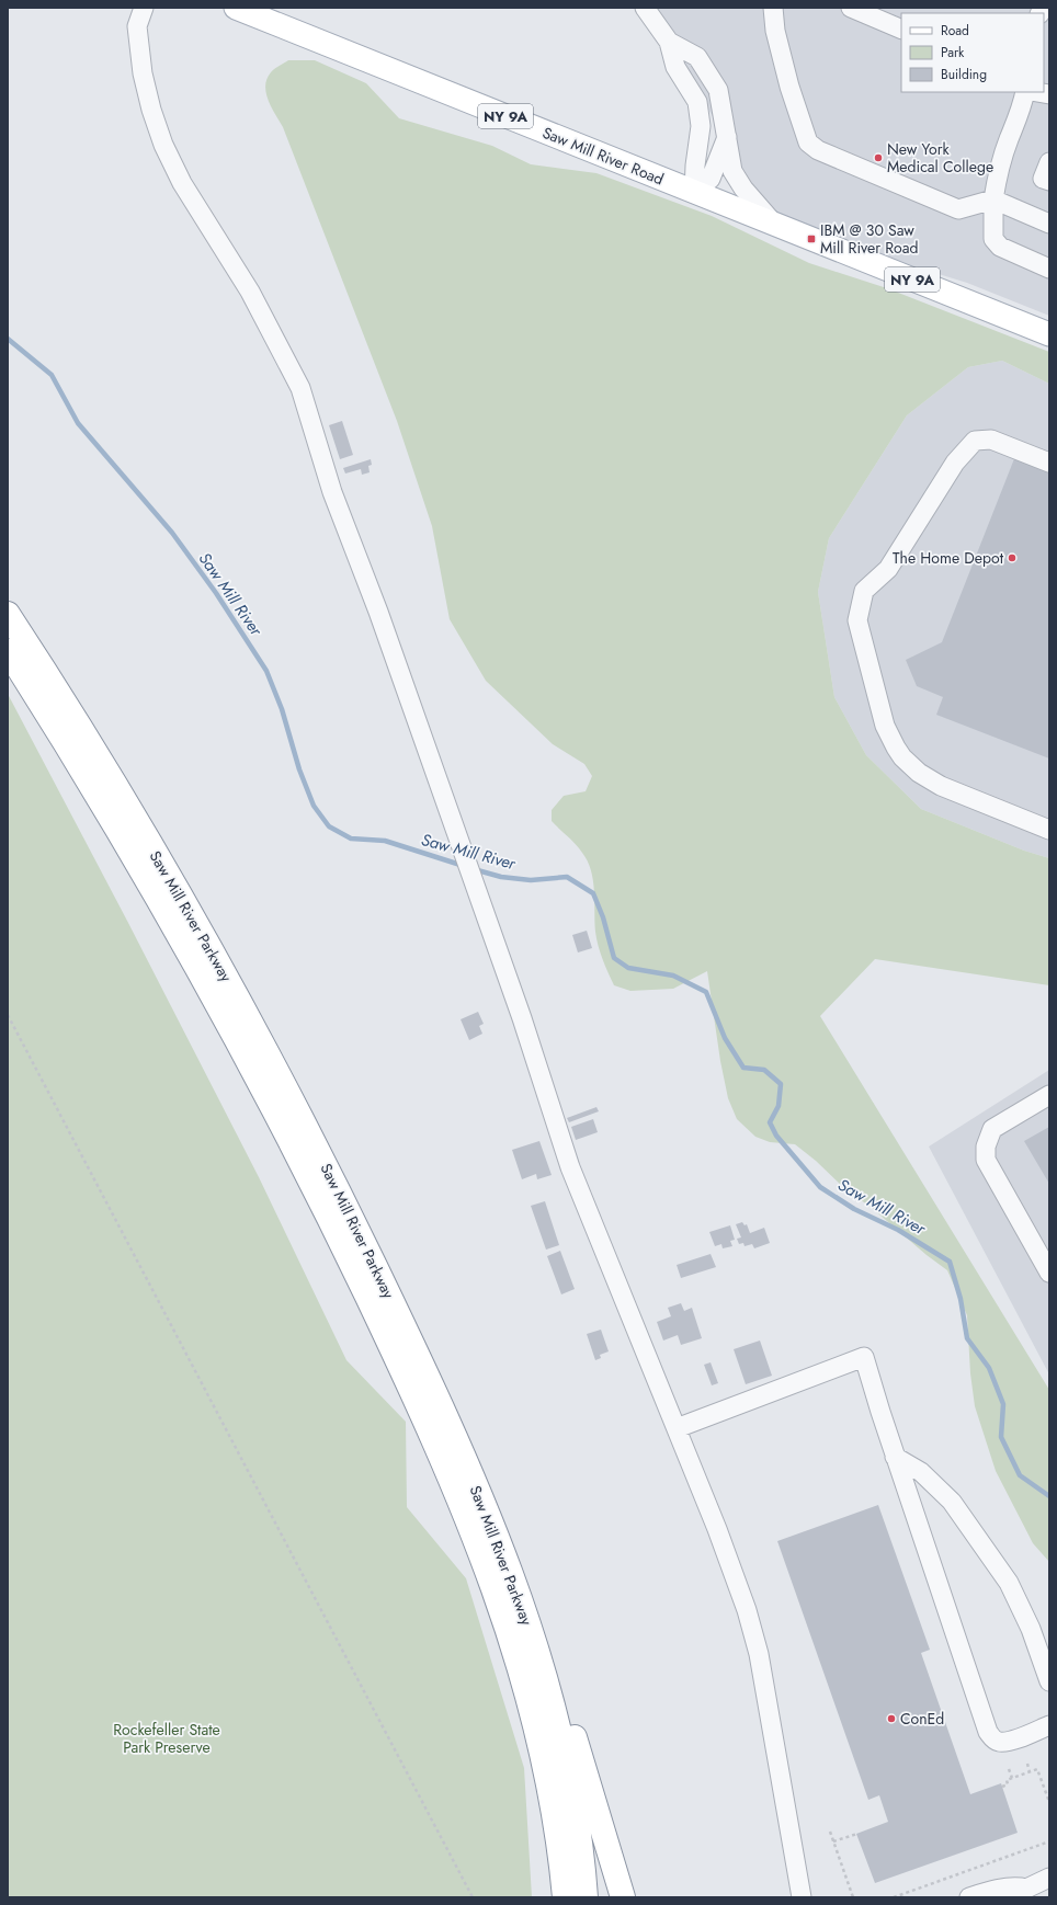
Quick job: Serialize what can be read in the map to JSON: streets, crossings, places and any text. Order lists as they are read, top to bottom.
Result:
{
  "streets": {
    "highway": ["Saw Mill River Parkway"],
    "main road": ["NY 9A", "Saw Mill River Road"]
  },
  "crossings": [
    ["NY 9A", "Saw Mill River Road"]
  ],
  "water": ["Saw Mill River"],
  "parks": ["Rockefeller State Park Preserve"],
  "places": {
    "other": ["New York Medical College", "The Home Depot", "ConEd"],
    "transit": ["IBM @ 30 Saw Mill River Road"]
  },
  "legend": ["Road", "Park", "Building"]
}
